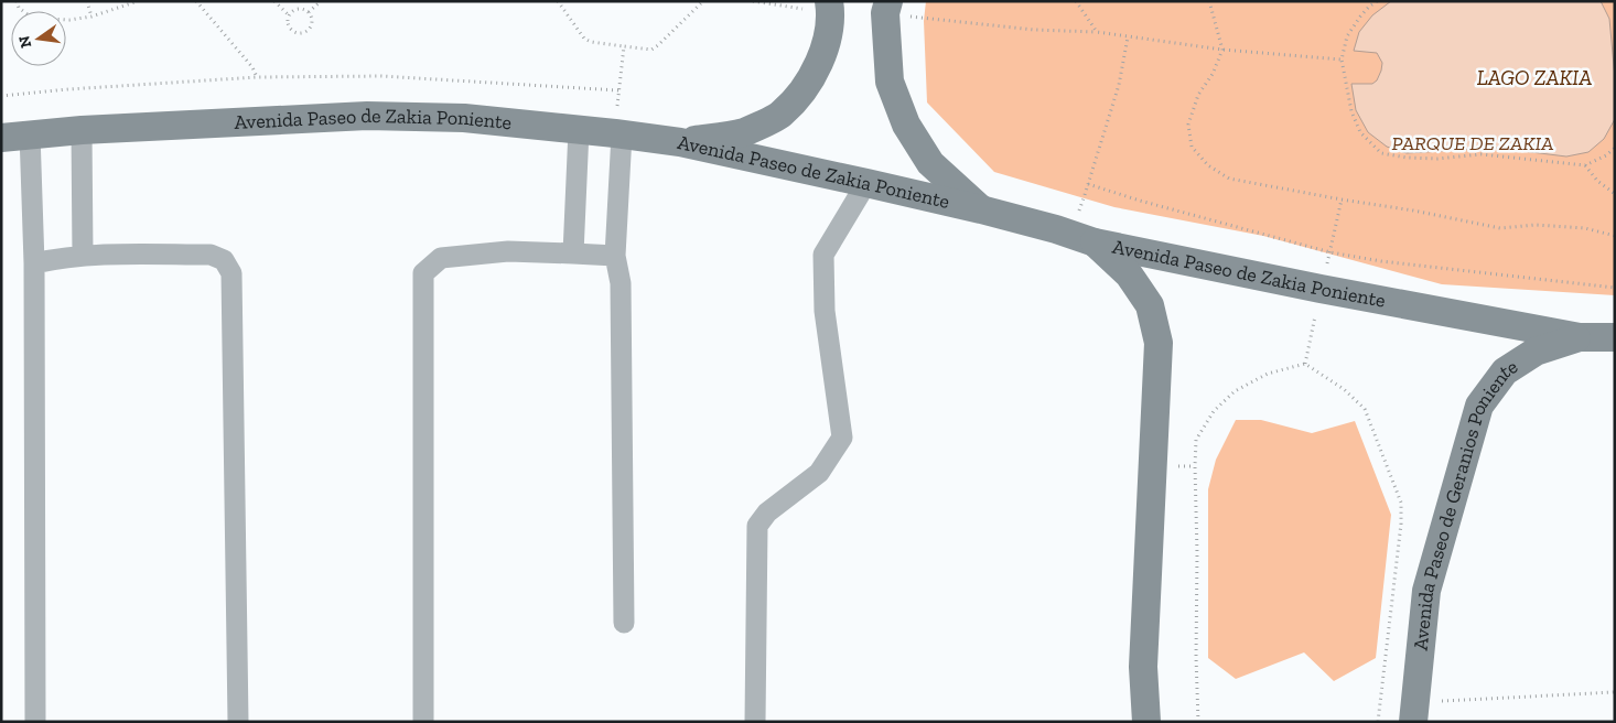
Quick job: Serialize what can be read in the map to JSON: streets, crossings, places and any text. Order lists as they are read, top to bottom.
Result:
{
  "streets": {
    "street": ["Avenida Paseo de Zakia Poniente", "Avenida Paseo de Geranios Poniente"]
  },
  "crossings": [
    ["Avenida Paseo de Zakia Poniente", "Avenida Paseo de Geranios Poniente"]
  ],
  "water": ["LAGO ZAKIA"],
  "parks": ["PARQUE DE ZAKIA"],
  "north": "left"
}
